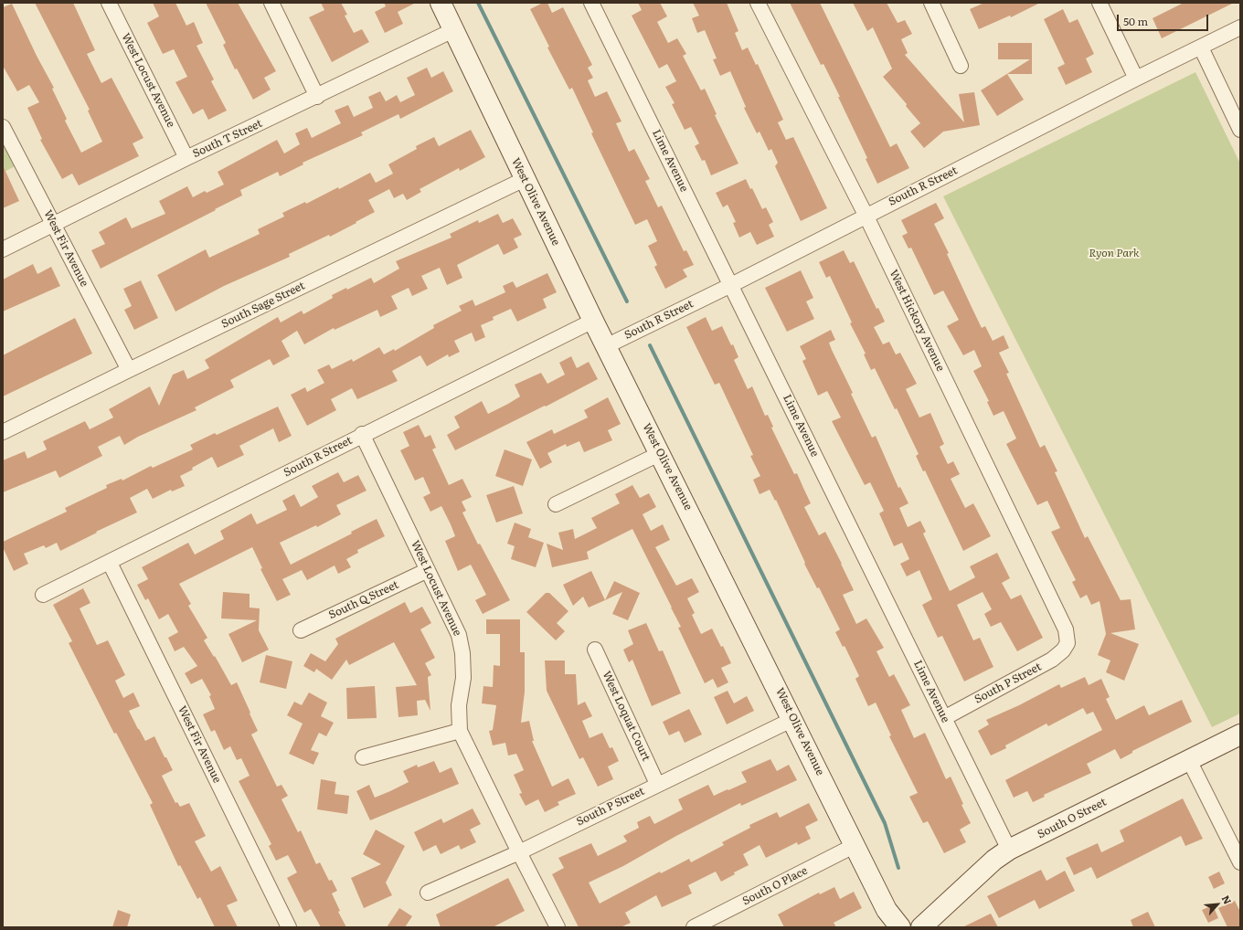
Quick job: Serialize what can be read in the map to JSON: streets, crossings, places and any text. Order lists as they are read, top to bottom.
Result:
{
  "streets": {
    "street": [
      "West Locust Avenue",
      "South T Street",
      "Lime Avenue",
      "South R Street",
      "West Olive Avenue",
      "West Fir Avenue",
      "South Sage Street",
      "West Hickory Avenue",
      "South Q Street",
      "South P Street",
      "West Loquat Court",
      "South O Street",
      "South O Place"
    ]
  },
  "crossings": [
    ["West Locust Avenue", "South T Street"],
    ["West Locust Avenue", "South R Street"],
    ["West Locust Avenue", "South Q Street"],
    ["West Locust Avenue", "South P Street"],
    ["South T Street", "West Olive Avenue"],
    ["South T Street", "West Fir Avenue"],
    ["Lime Avenue", "South R Street"],
    ["Lime Avenue", "South P Street"],
    ["Lime Avenue", "South O Street"],
    ["South R Street", "West Olive Avenue"],
    ["South R Street", "West Fir Avenue"],
    ["South R Street", "West Hickory Avenue"],
    ["West Olive Avenue", "South Sage Street"],
    ["West Olive Avenue", "South P Street"],
    ["West Olive Avenue", "South O Place"],
    ["West Fir Avenue", "South Sage Street"],
    ["West Hickory Avenue", "South P Street"],
    ["South P Street", "West Loquat Court"]
  ],
  "parks": ["Ryon Park"],
  "scale_bar": "50 m",
  "north": "top right"
}
